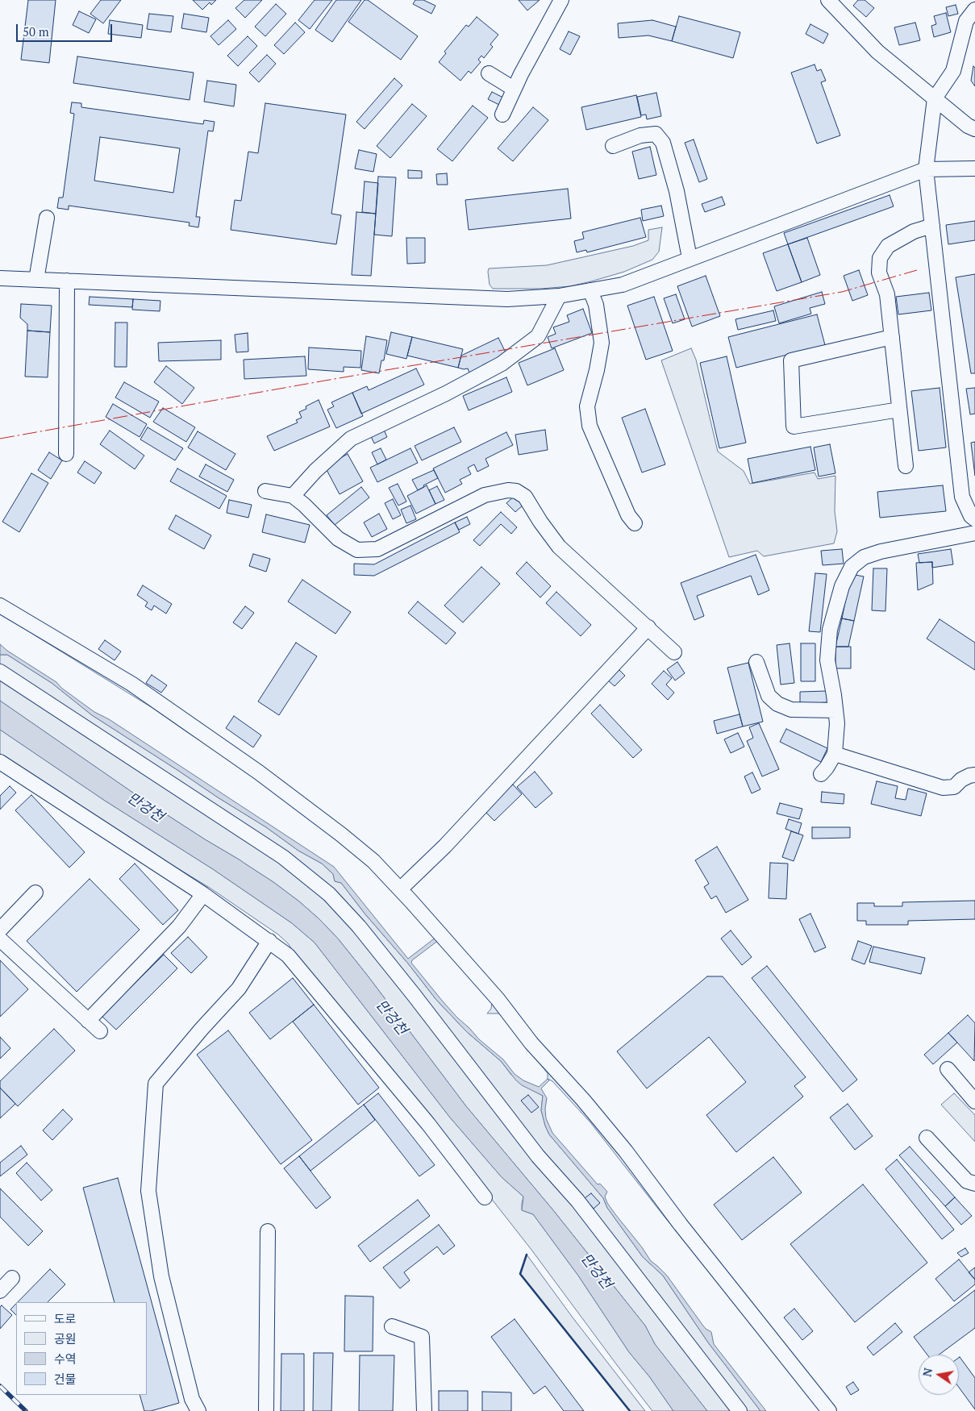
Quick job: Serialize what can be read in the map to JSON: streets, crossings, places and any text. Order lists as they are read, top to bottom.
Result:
{
  "water": ["만겅천"],
  "legend": [
    "도로",
    "공원",
    "수역",
    "건물"
  ],
  "scale_bar": "50 m",
  "north": "left"
}
